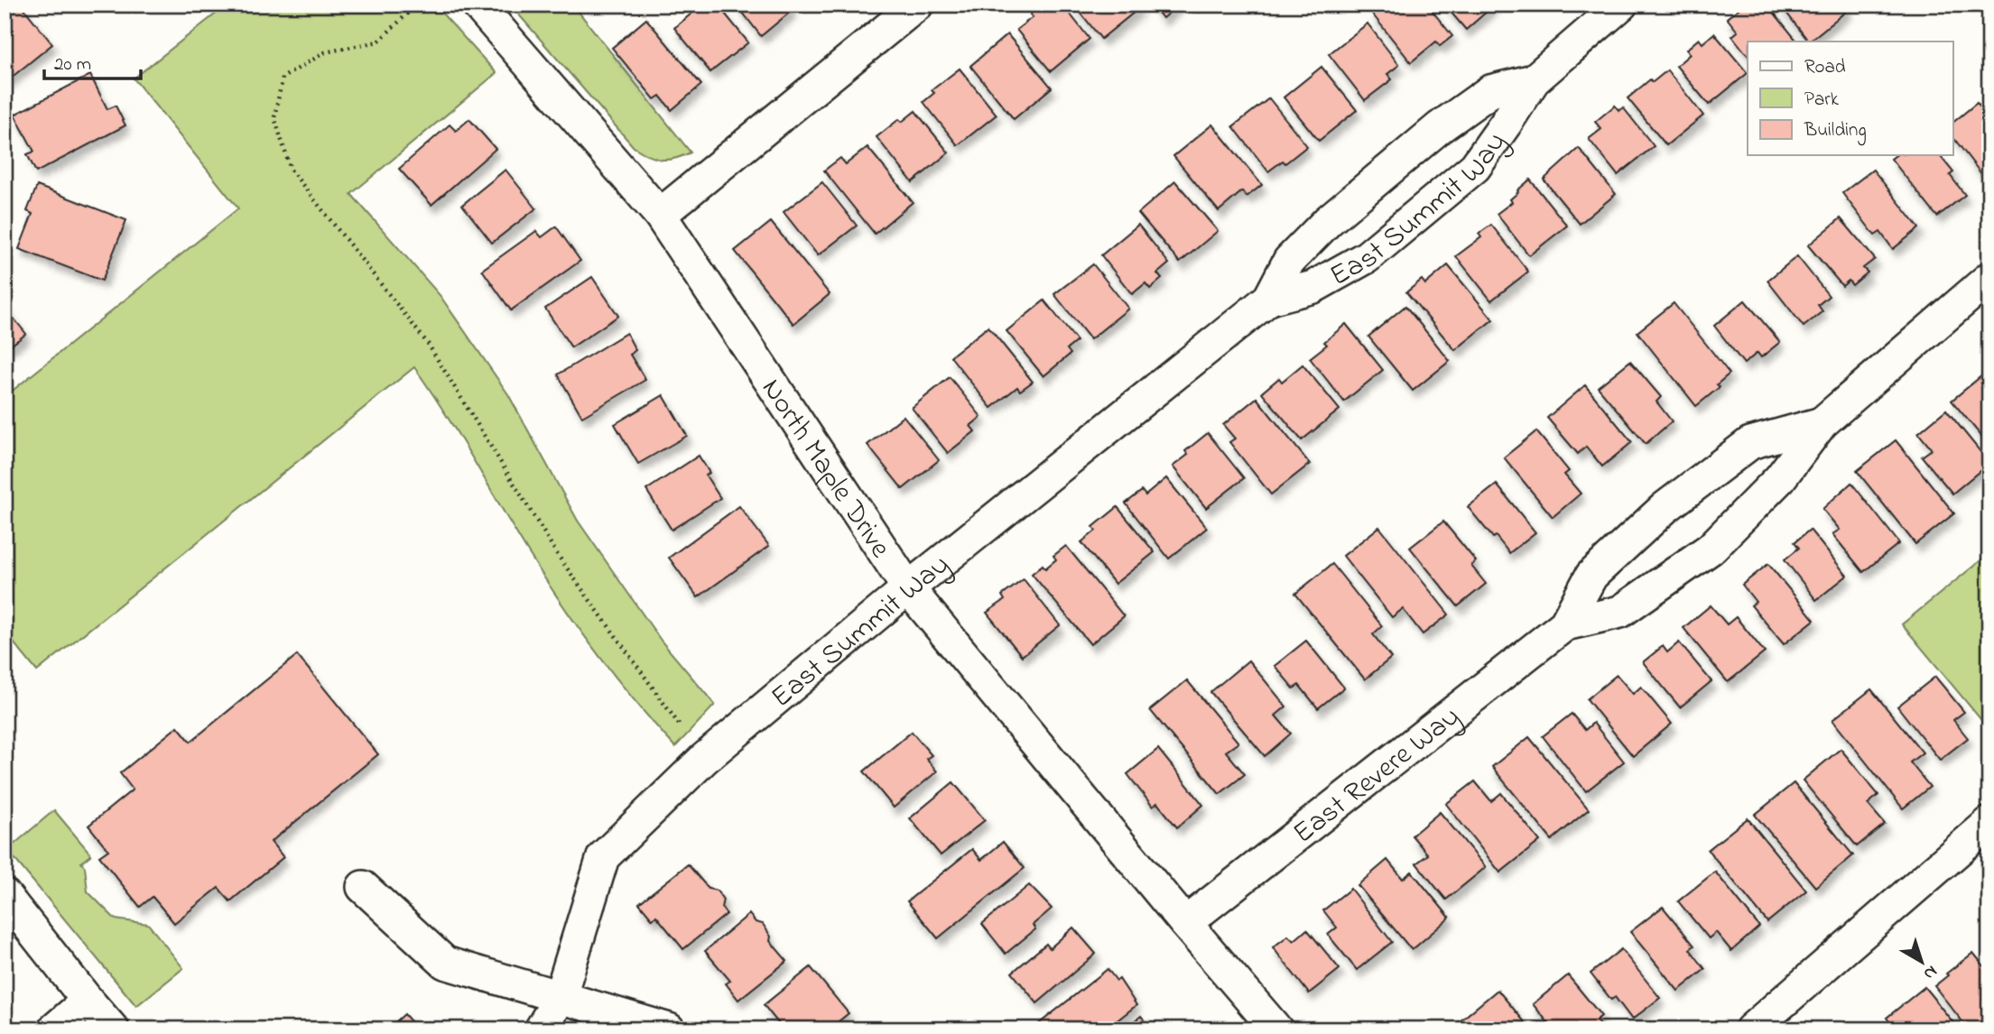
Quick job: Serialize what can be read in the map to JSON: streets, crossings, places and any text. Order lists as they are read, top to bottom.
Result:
{
  "streets": {
    "street": ["East Summit Way", "North Maple Drive", "East Revere Way"]
  },
  "crossings": [
    ["East Summit Way", "North Maple Drive"],
    ["North Maple Drive", "East Revere Way"]
  ],
  "legend": ["Road", "Park", "Building"],
  "scale_bar": "20 m",
  "north": "bottom right"
}
